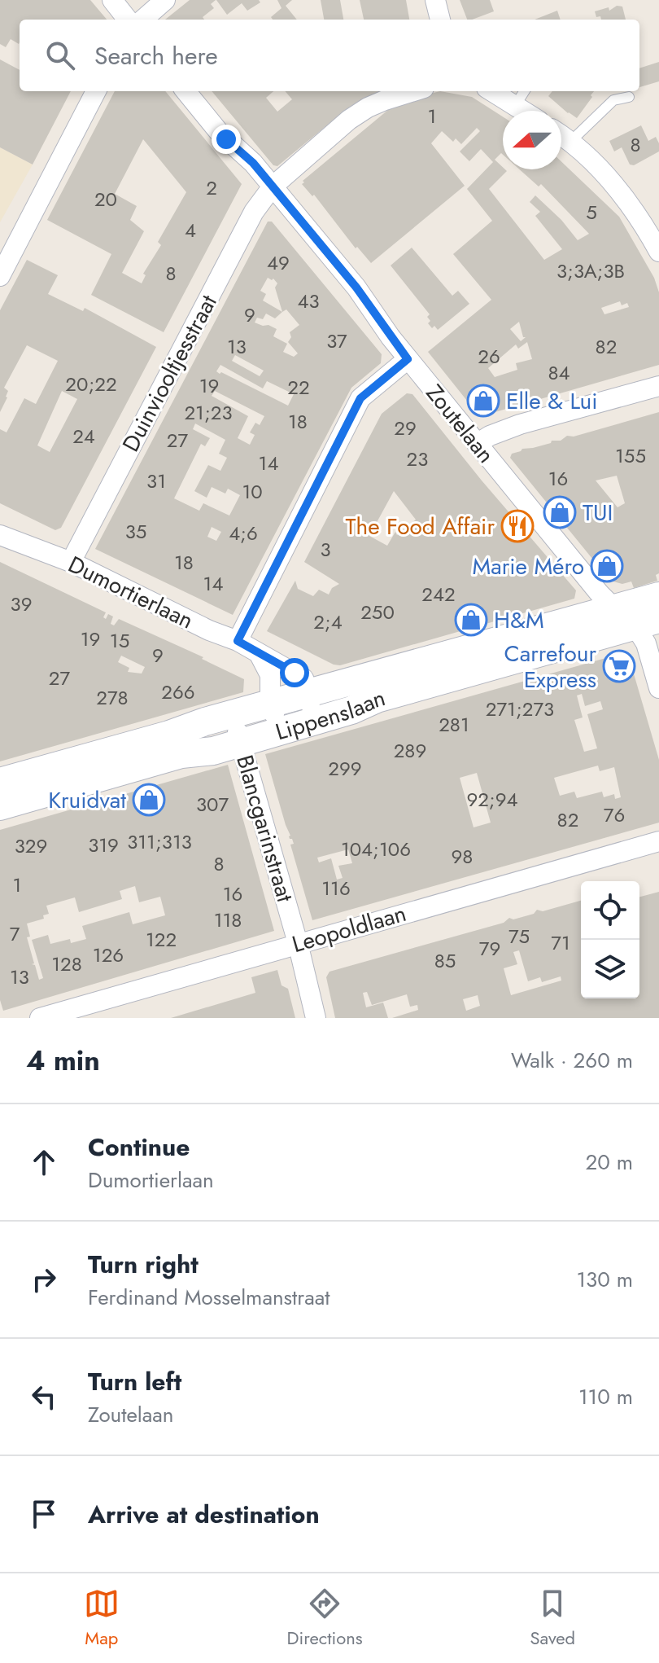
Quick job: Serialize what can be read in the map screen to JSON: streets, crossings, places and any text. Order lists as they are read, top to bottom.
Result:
{
  "streets": {
    "street": [
      "Duinviooltjesstraat",
      "Zoutelaan",
      "Dumortierlaan",
      "Lippenslaan",
      "Blancgarinstraat",
      "Leopoldlaan"
    ]
  },
  "crossings": [
    ["Duinviooltjesstraat", "Zoutelaan"],
    ["Duinviooltjesstraat", "Dumortierlaan"],
    ["Zoutelaan", "Lippenslaan"],
    ["Dumortierlaan", "Lippenslaan"],
    ["Lippenslaan", "Blancgarinstraat"],
    ["Blancgarinstraat", "Leopoldlaan"]
  ],
  "places": {
    "shop": [
      "Elle & Lui",
      "TUI",
      "Marie Méro",
      "H&M",
      "Kruidvat"
    ],
    "restaurant": ["The Food Affair"],
    "supermarket": ["Carrefour Express"]
  },
  "house_numbers": [
    "1",
    "8",
    "2",
    "20",
    "5",
    "4",
    "49",
    "3;3A;3B",
    "8",
    "43",
    "9",
    "37",
    "13",
    "82",
    "26",
    "84",
    "20;22",
    "19",
    "22",
    "21;23",
    "18",
    "29",
    "24",
    "27",
    "155",
    "23",
    "14",
    "16",
    "31",
    "10",
    "35",
    "4;6",
    "3",
    "18",
    "14",
    "242",
    "39",
    "250",
    "2;4",
    "19",
    "15",
    "9",
    "27",
    "266",
    "278",
    "271;273",
    "281",
    "289",
    "299",
    "92;94",
    "307",
    "76",
    "82",
    "311;313",
    "319",
    "329",
    "104;106",
    "98",
    "8",
    "1",
    "116",
    "16",
    "118",
    "7",
    "75",
    "122",
    "71",
    "79",
    "126",
    "85",
    "128",
    "13"
  ],
  "north": "left",
  "page": {
    "search": "Search here",
    "heading": ["4 min", "Walk · 260 m"],
    "list": [
      ["Continue", "Dumortierlaan", "20 m"],
      ["Turn right", "Ferdinand Mosselmanstraat", "130 m"],
      ["Turn left", "Zoutelaan", "110 m"],
      "Arrive at destination"
    ],
    "nav": ["Map", "Directions", "Saved"]
  }
}
